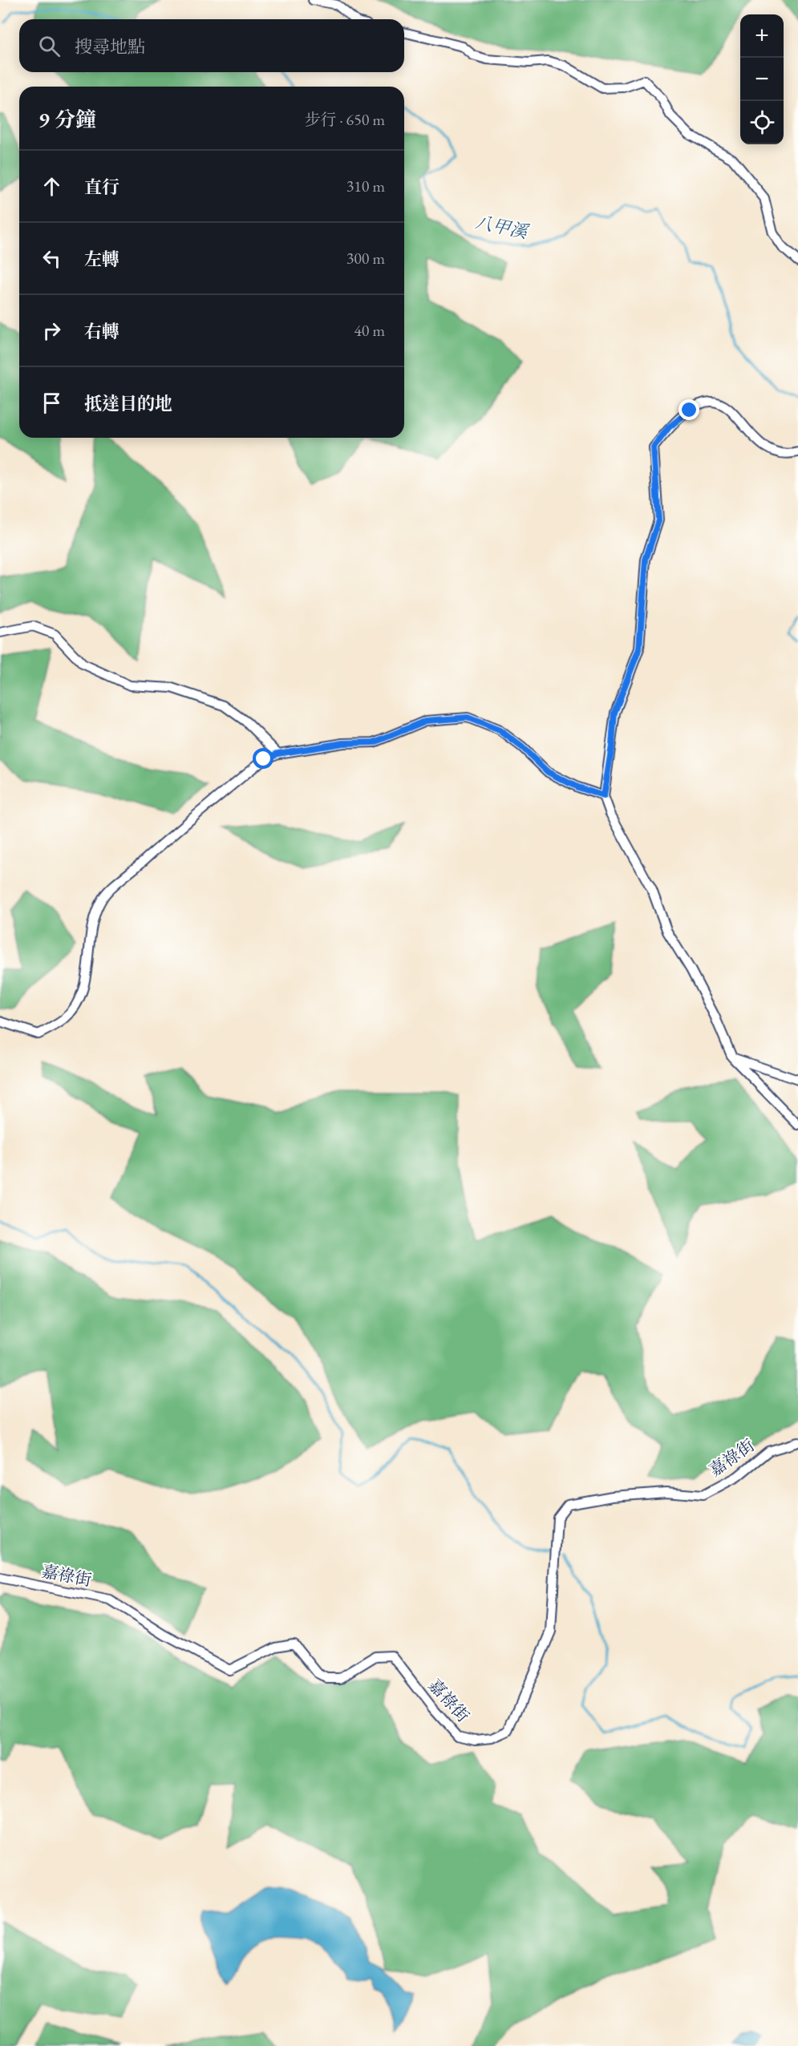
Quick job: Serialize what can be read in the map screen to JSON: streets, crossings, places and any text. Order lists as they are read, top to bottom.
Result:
{
  "streets": {
    "street": ["嘉祿街"]
  },
  "water": ["八甲溪"],
  "page": {
    "map_buttons": ["+", "−"],
    "search": "搜尋地點",
    "heading": ["9 分鐘", "步行 · 650 m"],
    "list": [
      ["直行", "310 m"],
      ["左轉", "300 m"],
      ["右轉", "40 m"],
      "抵達目的地"
    ]
  }
}
